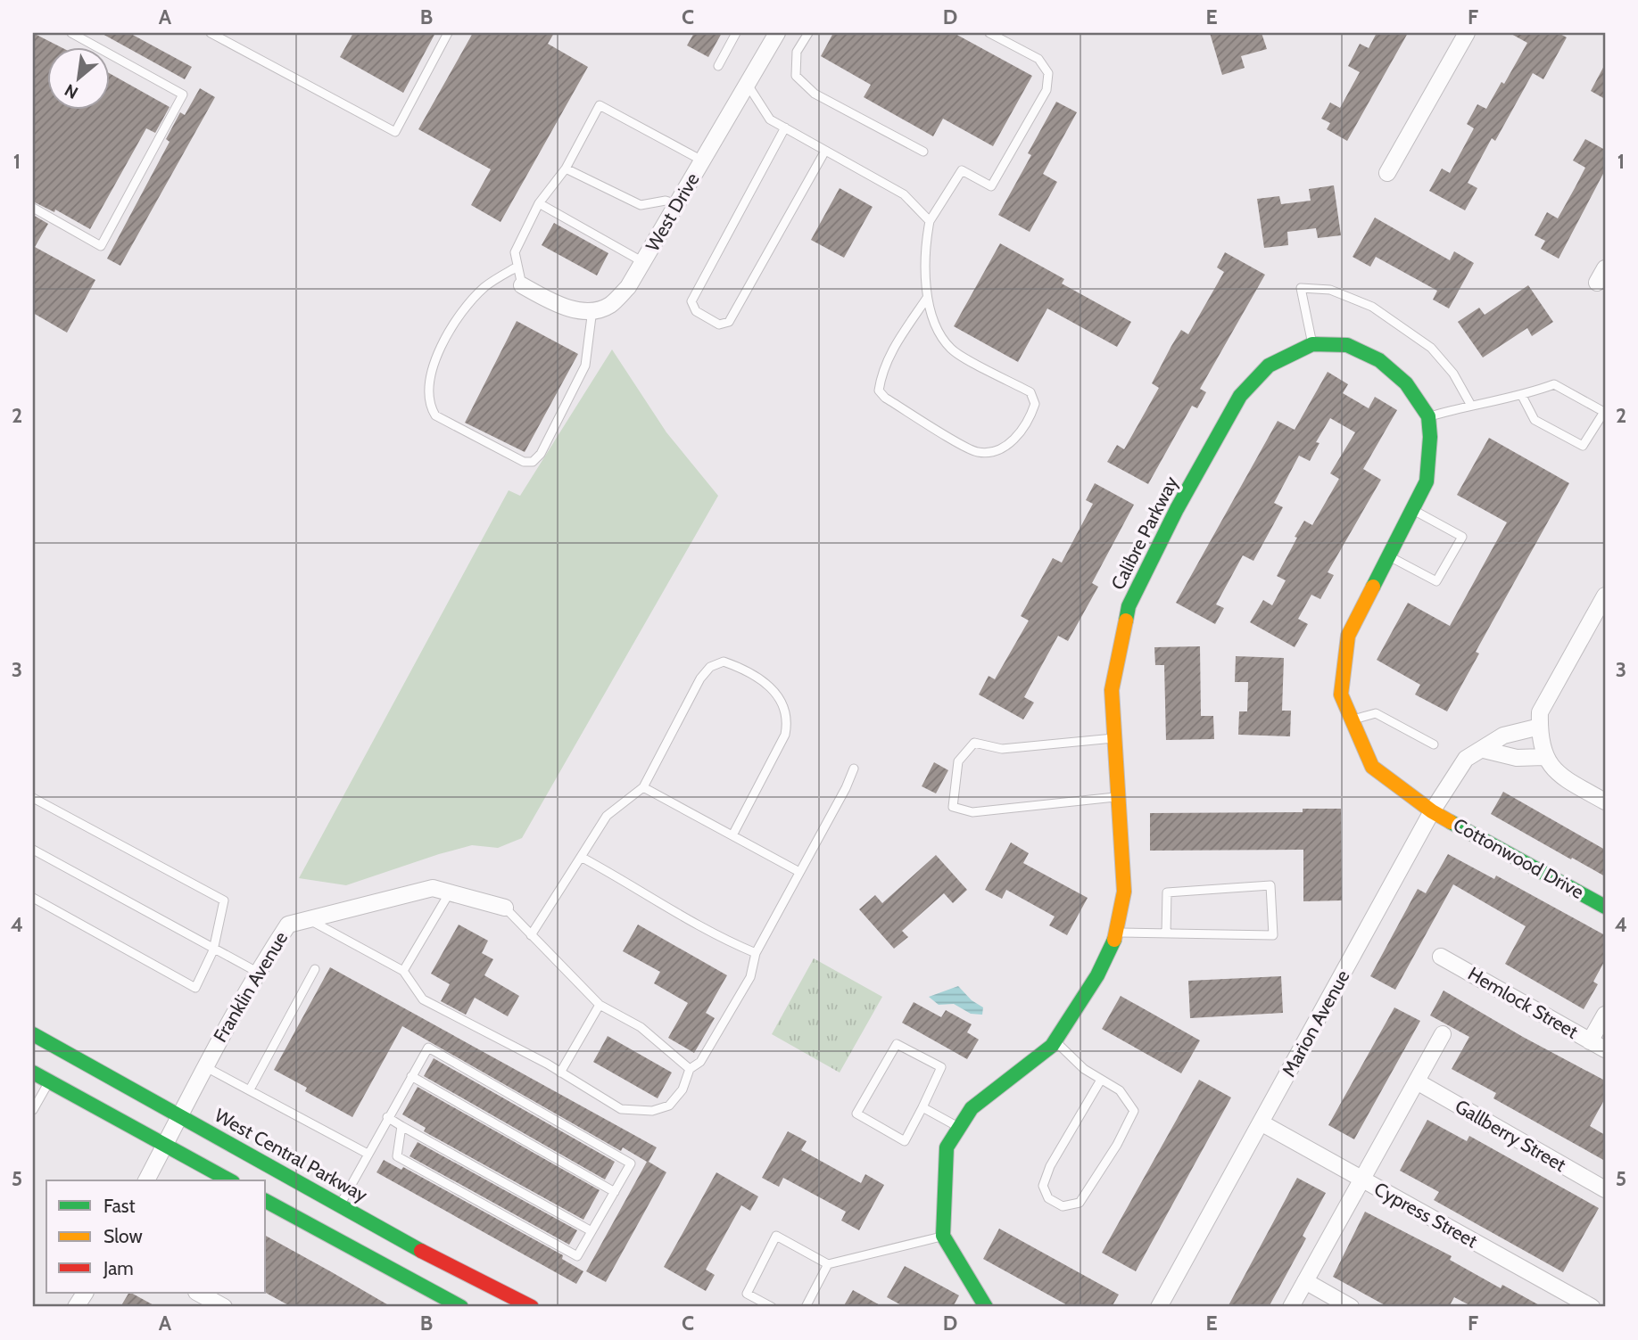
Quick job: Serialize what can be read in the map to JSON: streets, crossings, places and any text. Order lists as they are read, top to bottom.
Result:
{
  "streets": {
    "street": [
      "West Drive",
      "Calibre Parkway",
      "Cottonwood Drive",
      "Franklin Avenue",
      "Hemlock Street",
      "Marion Avenue",
      "Gallberry Street",
      "West Central Parkway",
      "Cypress Street"
    ]
  },
  "crossings": [
    ["Cottonwood Drive", "Marion Avenue"],
    ["Franklin Avenue", "West Central Parkway"],
    ["Marion Avenue", "Cypress Street"]
  ],
  "legend": ["Fast", "Slow", "Jam"],
  "north": "bottom left",
  "grid": {
    "columns": [
      "A",
      "B",
      "C",
      "D",
      "E",
      "F"
    ],
    "rows": [
      "1",
      "2",
      "3",
      "4",
      "5"
    ]
  }
}
